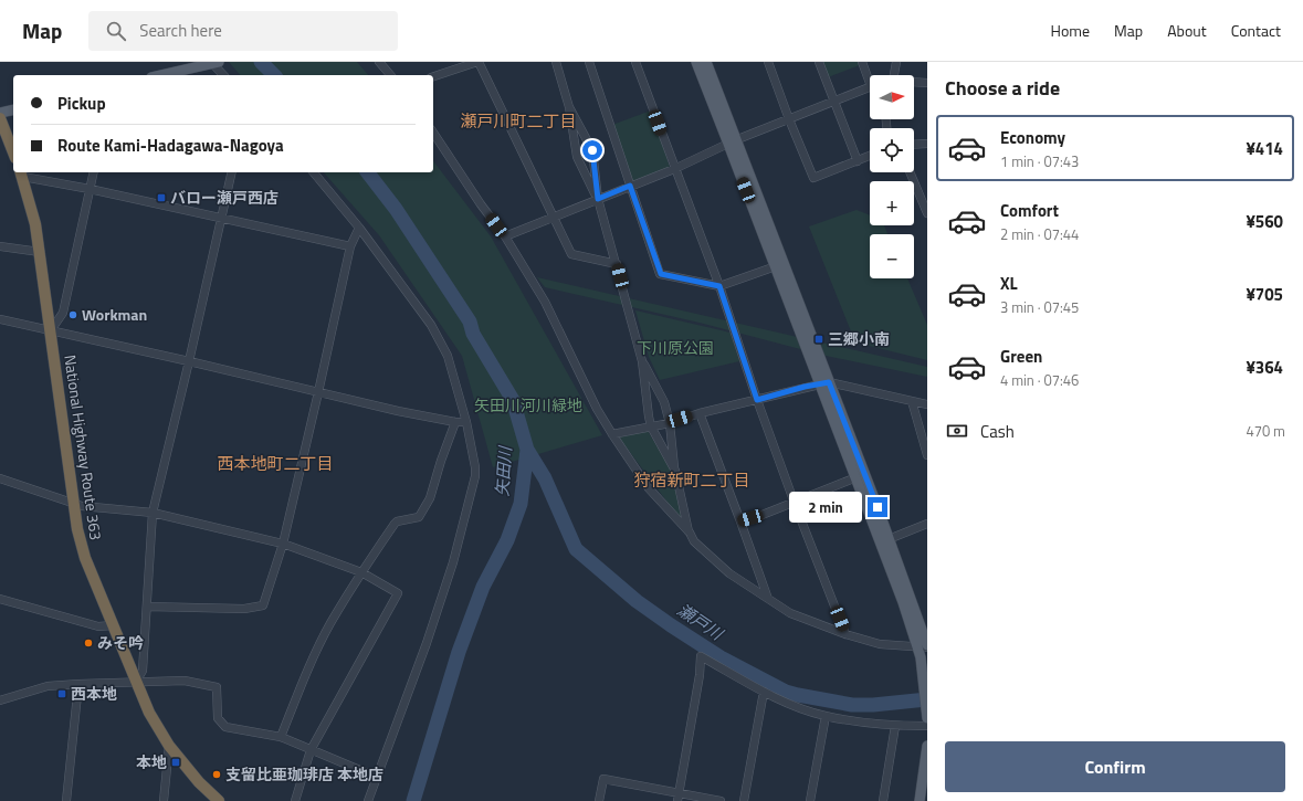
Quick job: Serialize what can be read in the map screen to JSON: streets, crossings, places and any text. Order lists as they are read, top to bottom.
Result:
{
  "streets": {
    "highway": ["National Highway Route 363"]
  },
  "districts": ["瀬戸川町二丁目", "西本地町二丁目", "狩宿新町二丁目"],
  "water": ["矢田川", "瀬戸川"],
  "parks": ["下川原公園", "矢田川河川緑地"],
  "places": {
    "transit": [
      "バロー瀬戸西店",
      "三郷小南",
      "西本地",
      "本地"
    ],
    "other": ["Workman", "みそ吟", "支留比亜珈琲店 本地店"]
  },
  "north": "right",
  "page": {
    "header": "Map",
    "search": "Search here",
    "nav": [
      "Home",
      "Map",
      "About",
      "Contact"
    ],
    "heading": "Choose a ride",
    "map_buttons": ["+", "−"],
    "banner": ["Pickup", "Route Kami-Hadagawa-Nagoya"],
    "list": [
      {
        "name": "Economy",
        "note": "1 min · 07:43",
        "value": "¥414"
      },
      {
        "name": "Comfort",
        "note": "2 min · 07:44",
        "value": "¥560"
      },
      {
        "name": "XL",
        "note": "3 min · 07:45",
        "value": "¥705"
      },
      {
        "name": "Green",
        "note": "4 min · 07:46",
        "value": "¥364"
      }
    ],
    "pay": ["Cash", "470 m"],
    "bubble": "2 min",
    "buttons": "Confirm"
  }
}
